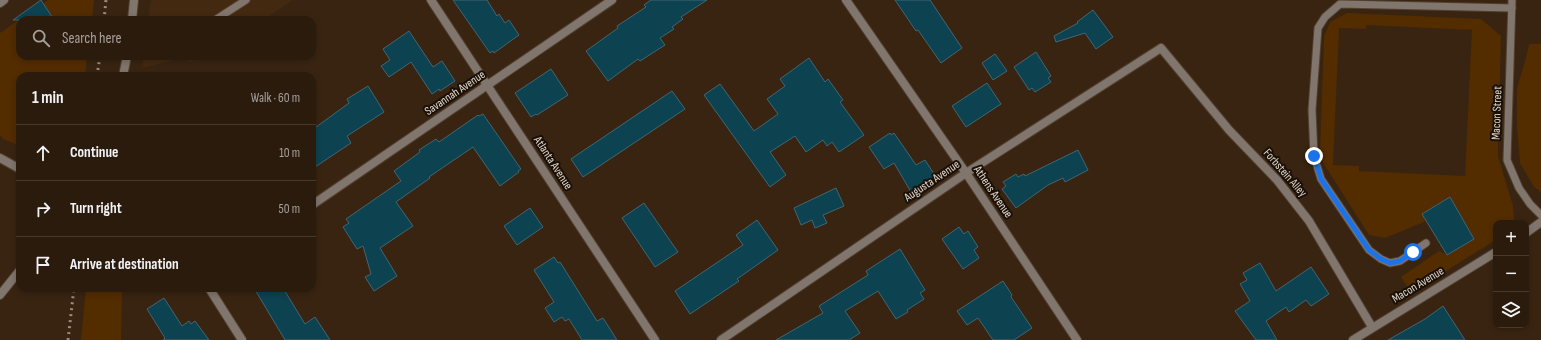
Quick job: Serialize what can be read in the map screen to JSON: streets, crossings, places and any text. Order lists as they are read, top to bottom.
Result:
{
  "streets": {
    "street": [
      "Savannah Avenue",
      "Atlanta Avenue",
      "Forbstein Alley",
      "Augusta Avenue",
      "Athens Avenue",
      "Macon Avenue"
    ],
    "lane": ["Macon Street"]
  },
  "crossings": [
    ["Savannah Avenue", "Atlanta Avenue"],
    ["Forbstein Alley", "Augusta Avenue"],
    ["Forbstein Alley", "Macon Avenue"],
    ["Augusta Avenue", "Athens Avenue"]
  ],
  "page": {
    "search": "Search here",
    "heading": ["1 min", "Walk · 60 m"],
    "list": [
      ["Continue", "10 m"],
      ["Turn right", "50 m"],
      "Arrive at destination"
    ],
    "map_buttons": ["+", "−"]
  }
}
